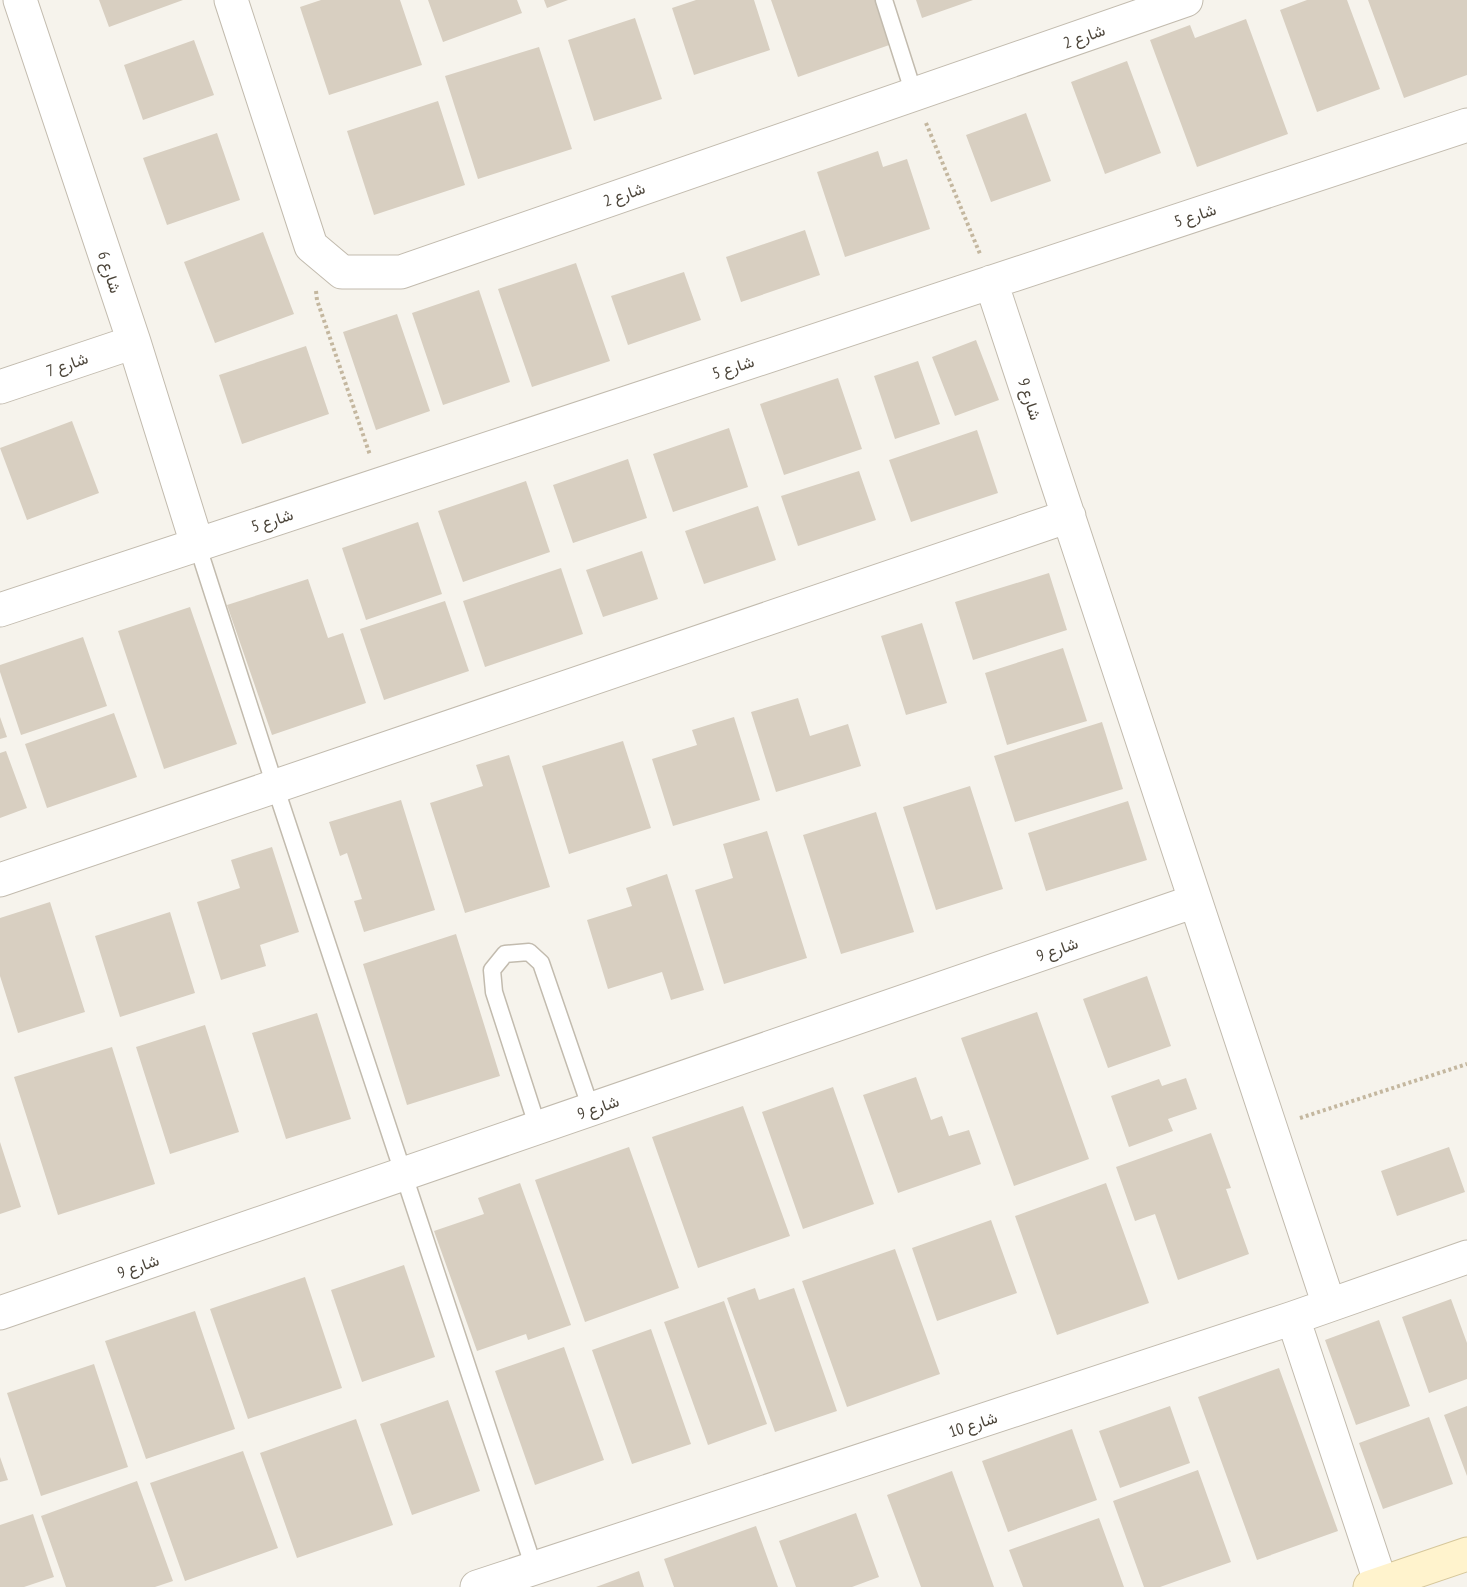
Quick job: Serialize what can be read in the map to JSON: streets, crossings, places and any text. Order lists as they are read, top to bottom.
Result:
{
  "streets": {
    "street": [
      "شارع 2",
      "شارع 5",
      "شارع 6",
      "شارع 7",
      "شارع 9",
      "شارع 10"
    ]
  },
  "crossings": [
    ["شارع 5", "شارع 6"],
    ["شارع 5", "شارع 9"],
    ["شارع 6", "شارع 7"],
    ["شارع 9", "شارع 10"]
  ]
}
